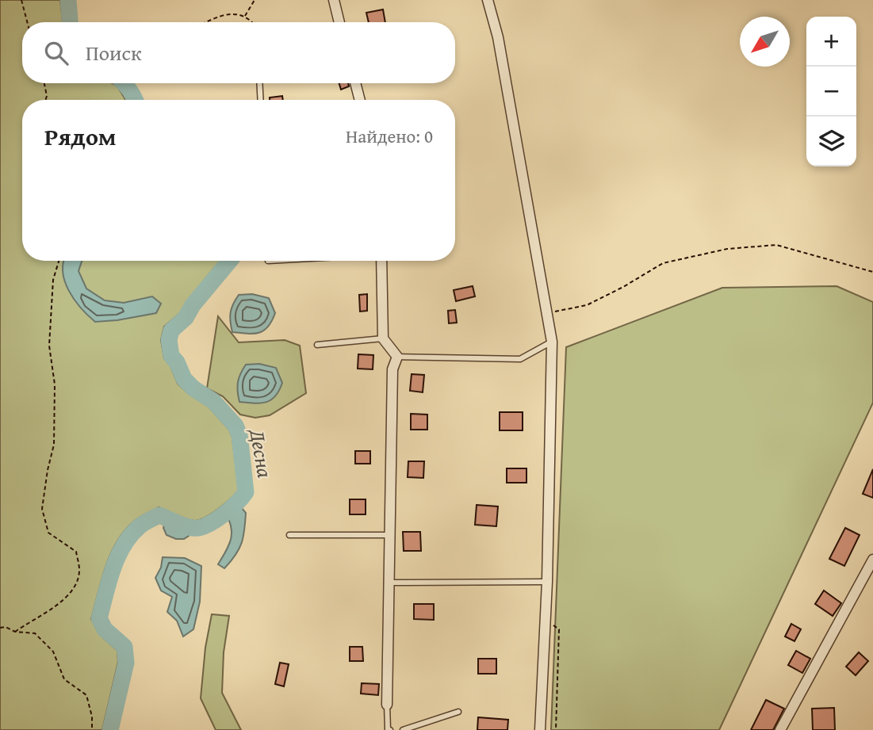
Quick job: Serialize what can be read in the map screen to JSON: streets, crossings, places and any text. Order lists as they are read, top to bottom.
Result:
{
  "water": ["Десна"],
  "north": "bottom left",
  "page": {
    "map_buttons": ["+", "−"],
    "search": "Поиск",
    "heading": ["Рядом", "Найдено: 0"]
  }
}
